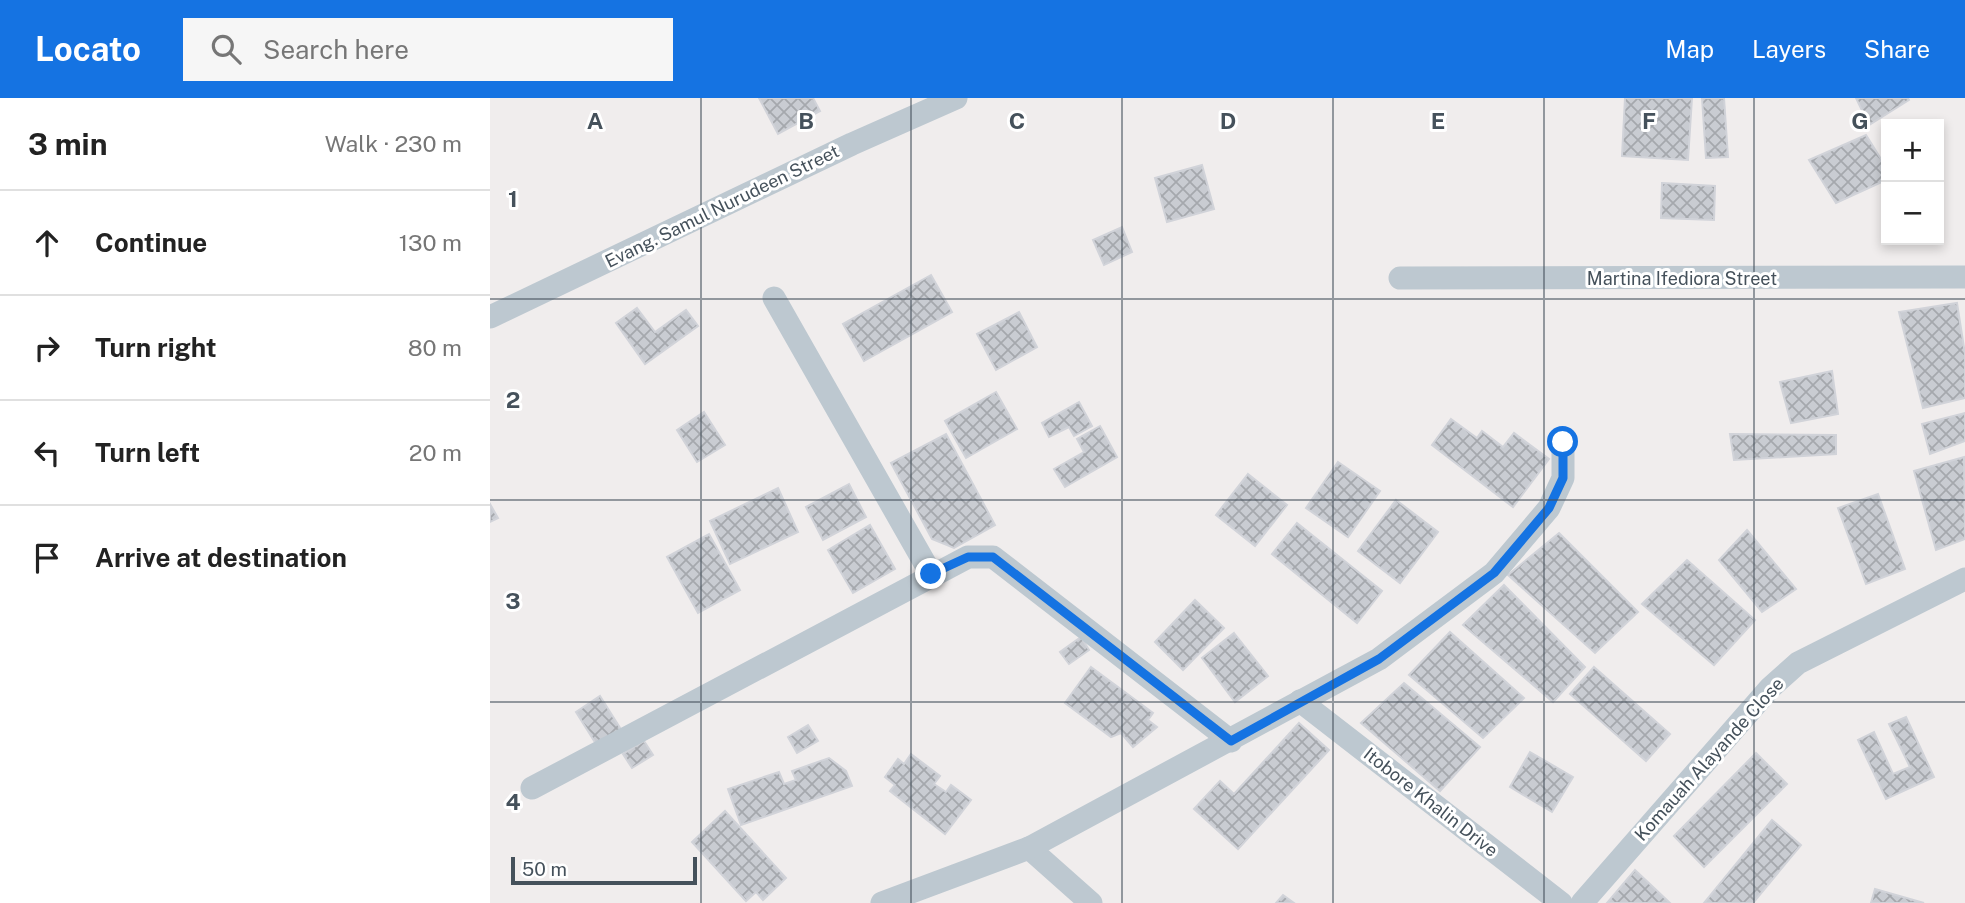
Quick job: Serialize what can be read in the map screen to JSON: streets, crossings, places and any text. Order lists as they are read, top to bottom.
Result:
{
  "streets": {
    "street": [
      "Evang. Samul Nurudeen Street",
      "Martina Ifediora Street",
      "Komauah Alayande Close",
      "Itobore Khalin Drive"
    ]
  },
  "scale_bar": "50 m",
  "page": {
    "header": "Locato",
    "search": "Search here",
    "nav": ["Map", "Layers", "Share"],
    "heading": ["3 min", "Walk · 230 m"],
    "map_buttons": ["+", "−"],
    "list": [
      ["Continue", "130 m"],
      ["Turn right", "80 m"],
      ["Turn left", "20 m"],
      "Arrive at destination"
    ],
    "scale": "50 m"
  },
  "grid": {
    "columns": [
      "A",
      "B",
      "C",
      "D",
      "E",
      "F",
      "G"
    ],
    "rows": [
      "1",
      "2",
      "3",
      "4"
    ]
  }
}
